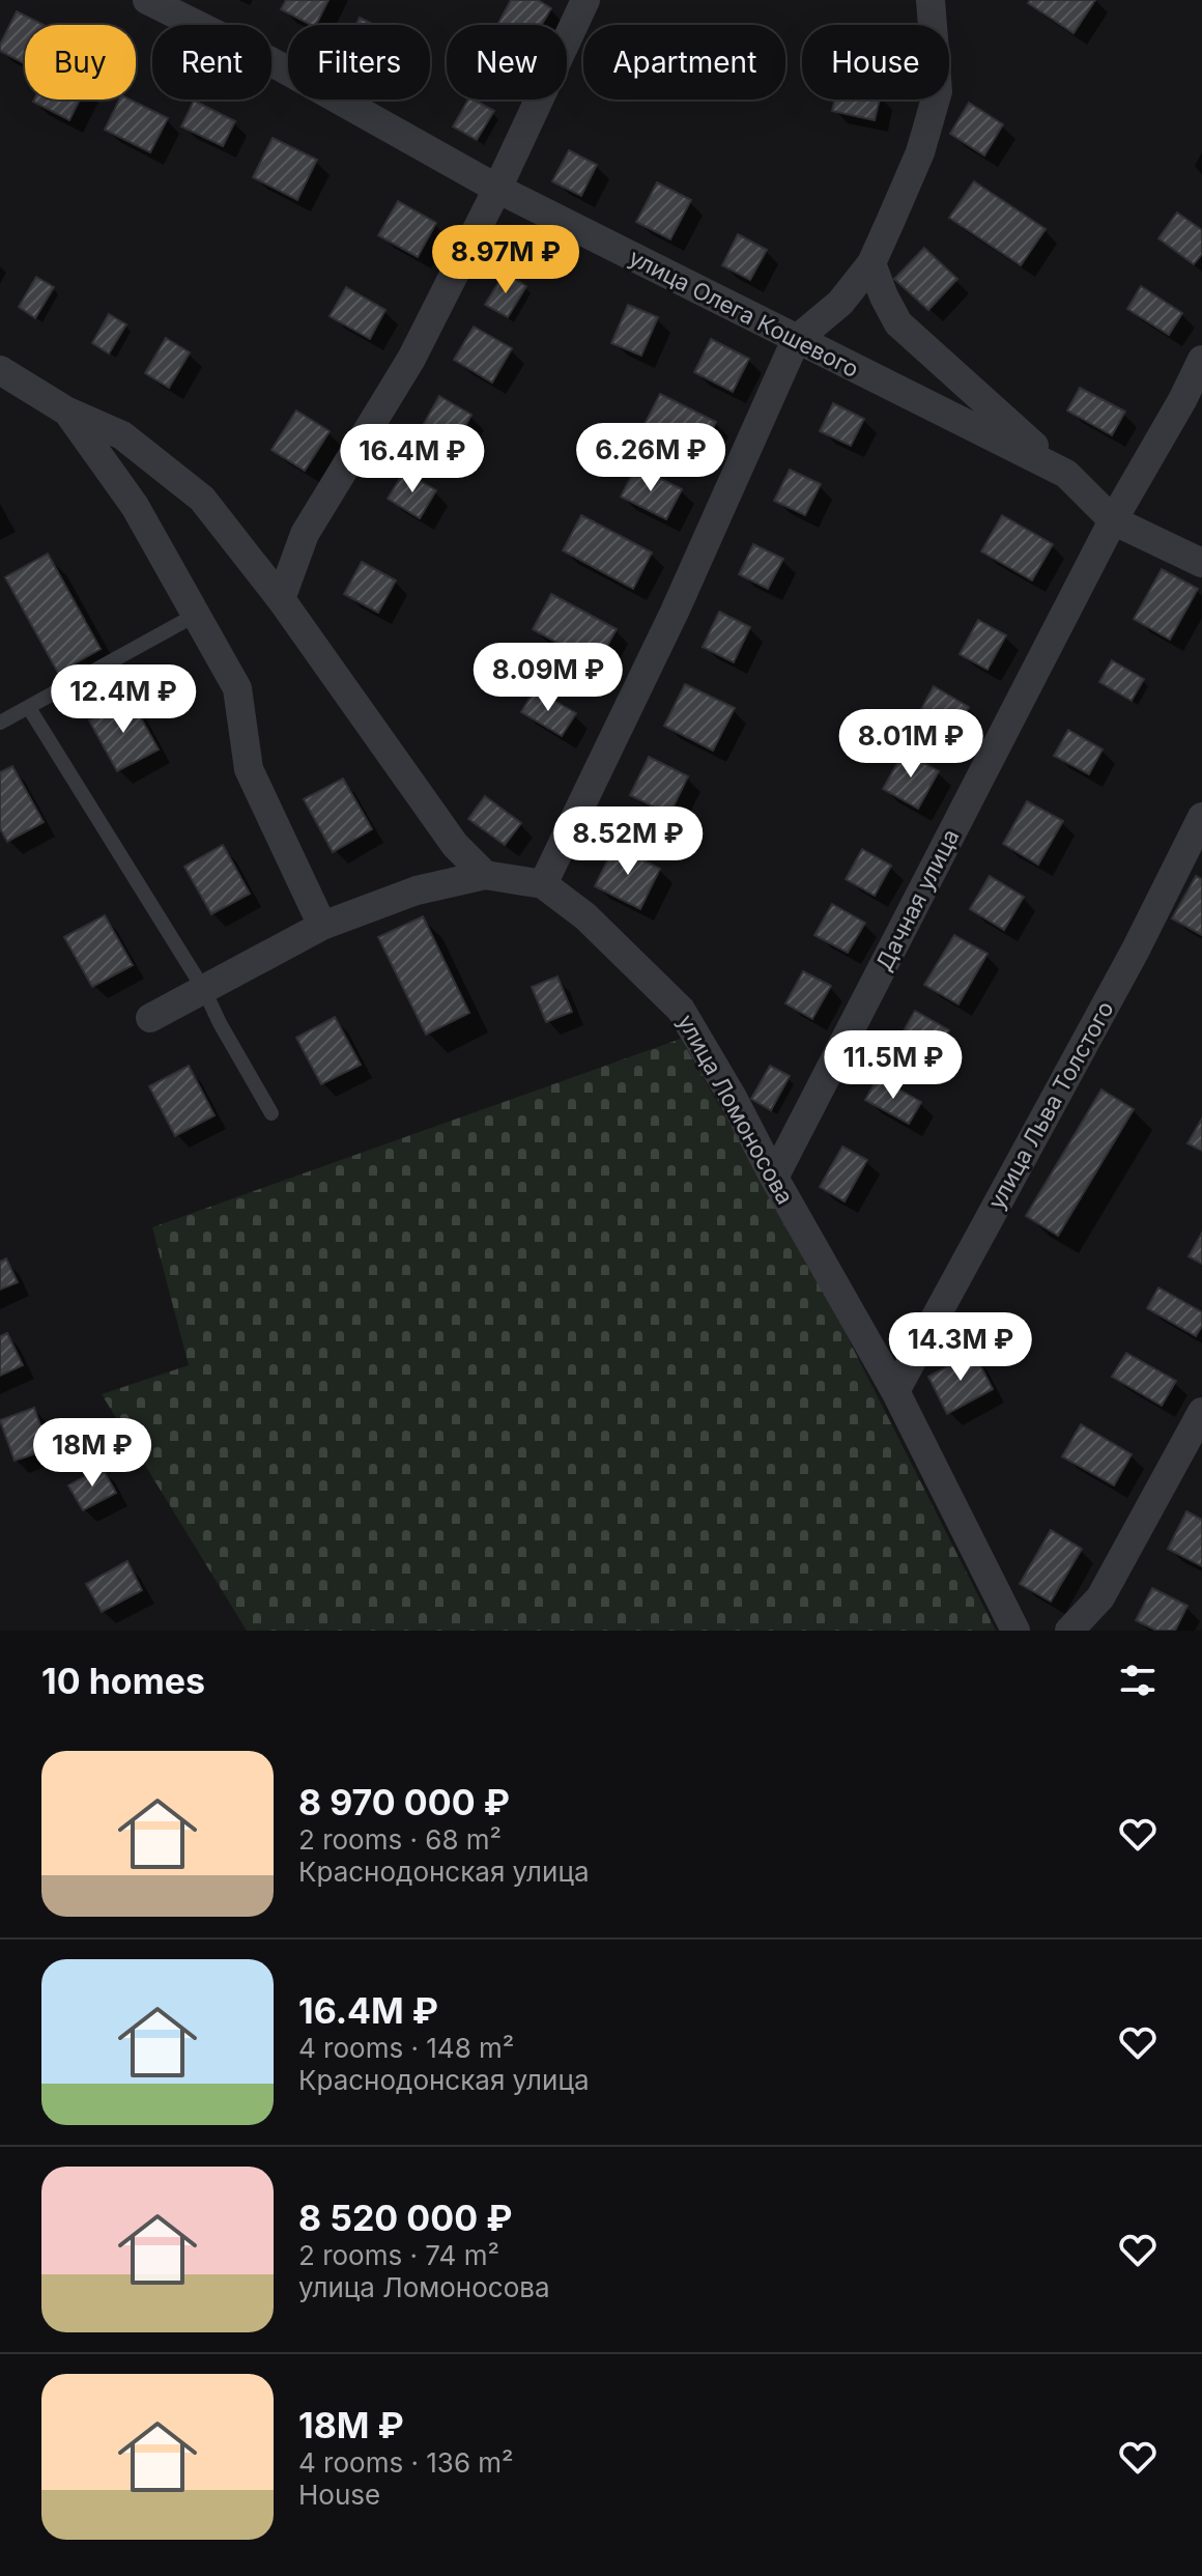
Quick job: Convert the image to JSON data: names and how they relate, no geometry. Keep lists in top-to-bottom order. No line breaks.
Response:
{"streets":{"street":["улица Олега Кошевого","Дачная улица","улица Льва Толстого","улица Ломоносова"]},"crossings":[["улица Олега Кошевого","Дачная улица"],["Дачная улица","улица Ломоносова"],["улица Льва Толстого","улица Ломоносова"]],"page":{"chip":["Buy","Rent","Filters","New","Apartment","House"],"price":["8.97M ₽","6.26M ₽","16.4M ₽","8.09M ₽","12.4M ₽","8.01M ₽","8.52M ₽","11.5M ₽","14.3M ₽","18M ₽"],"heading":"10 homes","list":[{"name":"8 970 000 ₽","note":"2 rooms · 68 m² · Краснодонская улица"},{"name":"16.4M ₽","note":"4 rooms · 148 m² · Краснодонская улица"},{"name":"8 520 000 ₽","note":"2 rooms · 74 m² · улица Ломоносова"},{"name":"18M ₽","note":"4 rooms · 136 m² · House"}]}}
